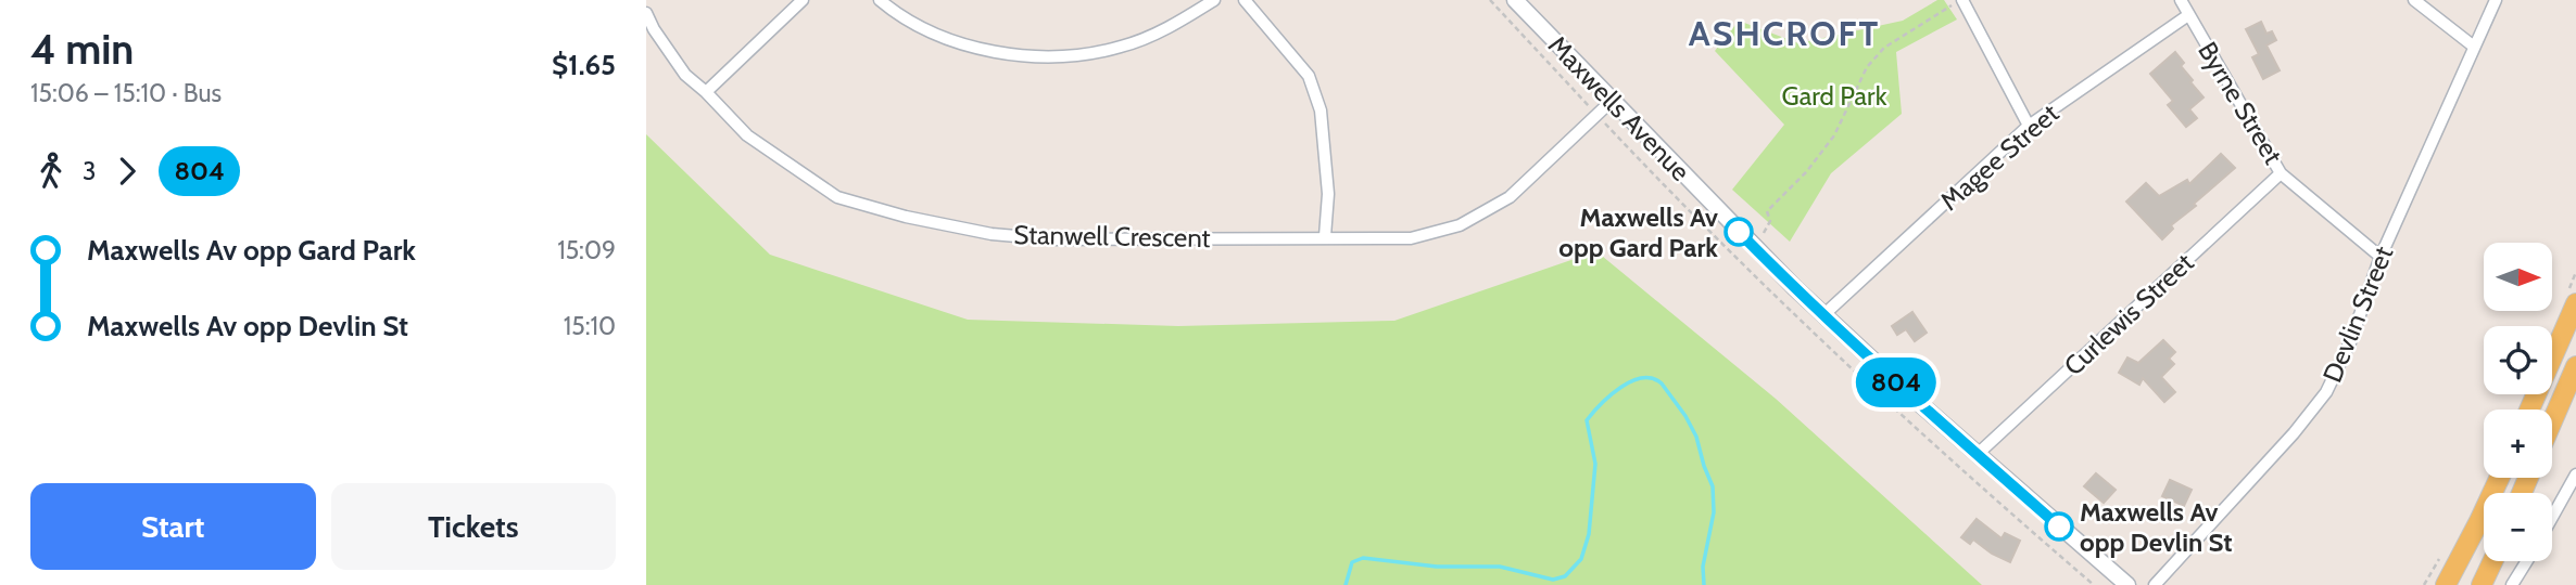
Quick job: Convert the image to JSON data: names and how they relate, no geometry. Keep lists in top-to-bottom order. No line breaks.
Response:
{"streets":{"street":["Byrne Street","Maxwells Avenue","Magee Street","Stanwell Crescent","Curlewis Street","Devlin Street"]},"crossings":[["Byrne Street","Magee Street"],["Byrne Street","Curlewis Street"],["Byrne Street","Devlin Street"],["Maxwells Avenue","Magee Street"],["Maxwells Avenue","Stanwell Crescent"],["Maxwells Avenue","Curlewis Street"]],"districts":["ASHCROFT"],"parks":["Gard Park"],"places":["Maxwells Av opp Gard Park","Maxwells Av opp Devlin St"],"lines":["bus line 804"],"north":"right","page":{"heading":["4 min","15:06 – 15:10 · Bus","$1.65"],"on_map":"804","legs":["3","804"],"list":[{"name":"Maxwells Av opp Gard Park","value":"15:09"},{"name":"Maxwells Av opp Devlin St","value":"15:10"}],"map_buttons":["+","−"],"buttons":["Start","Tickets"]}}
